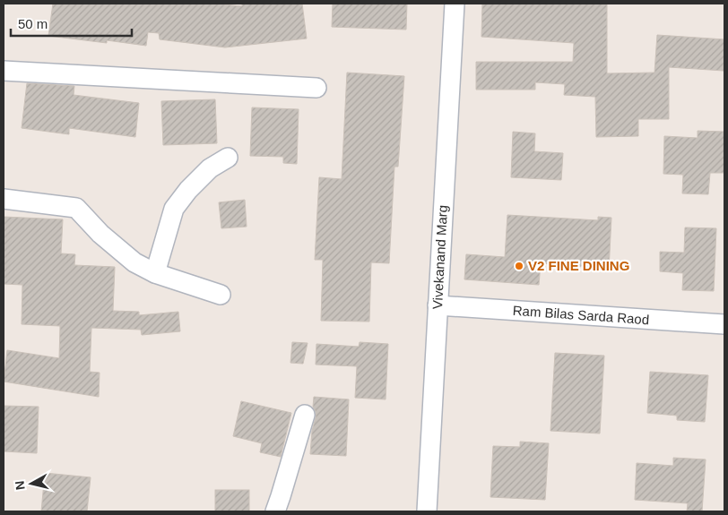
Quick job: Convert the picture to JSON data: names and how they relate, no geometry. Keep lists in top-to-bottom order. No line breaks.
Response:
{"streets":{"street":["Vivekanand Marg","Ram Bilas Sarda Raod"]},"crossings":[["Vivekanand Marg","Ram Bilas Sarda Raod"]],"places":["V2 FINE DINING"],"scale_bar":"50 m","north":"left"}
